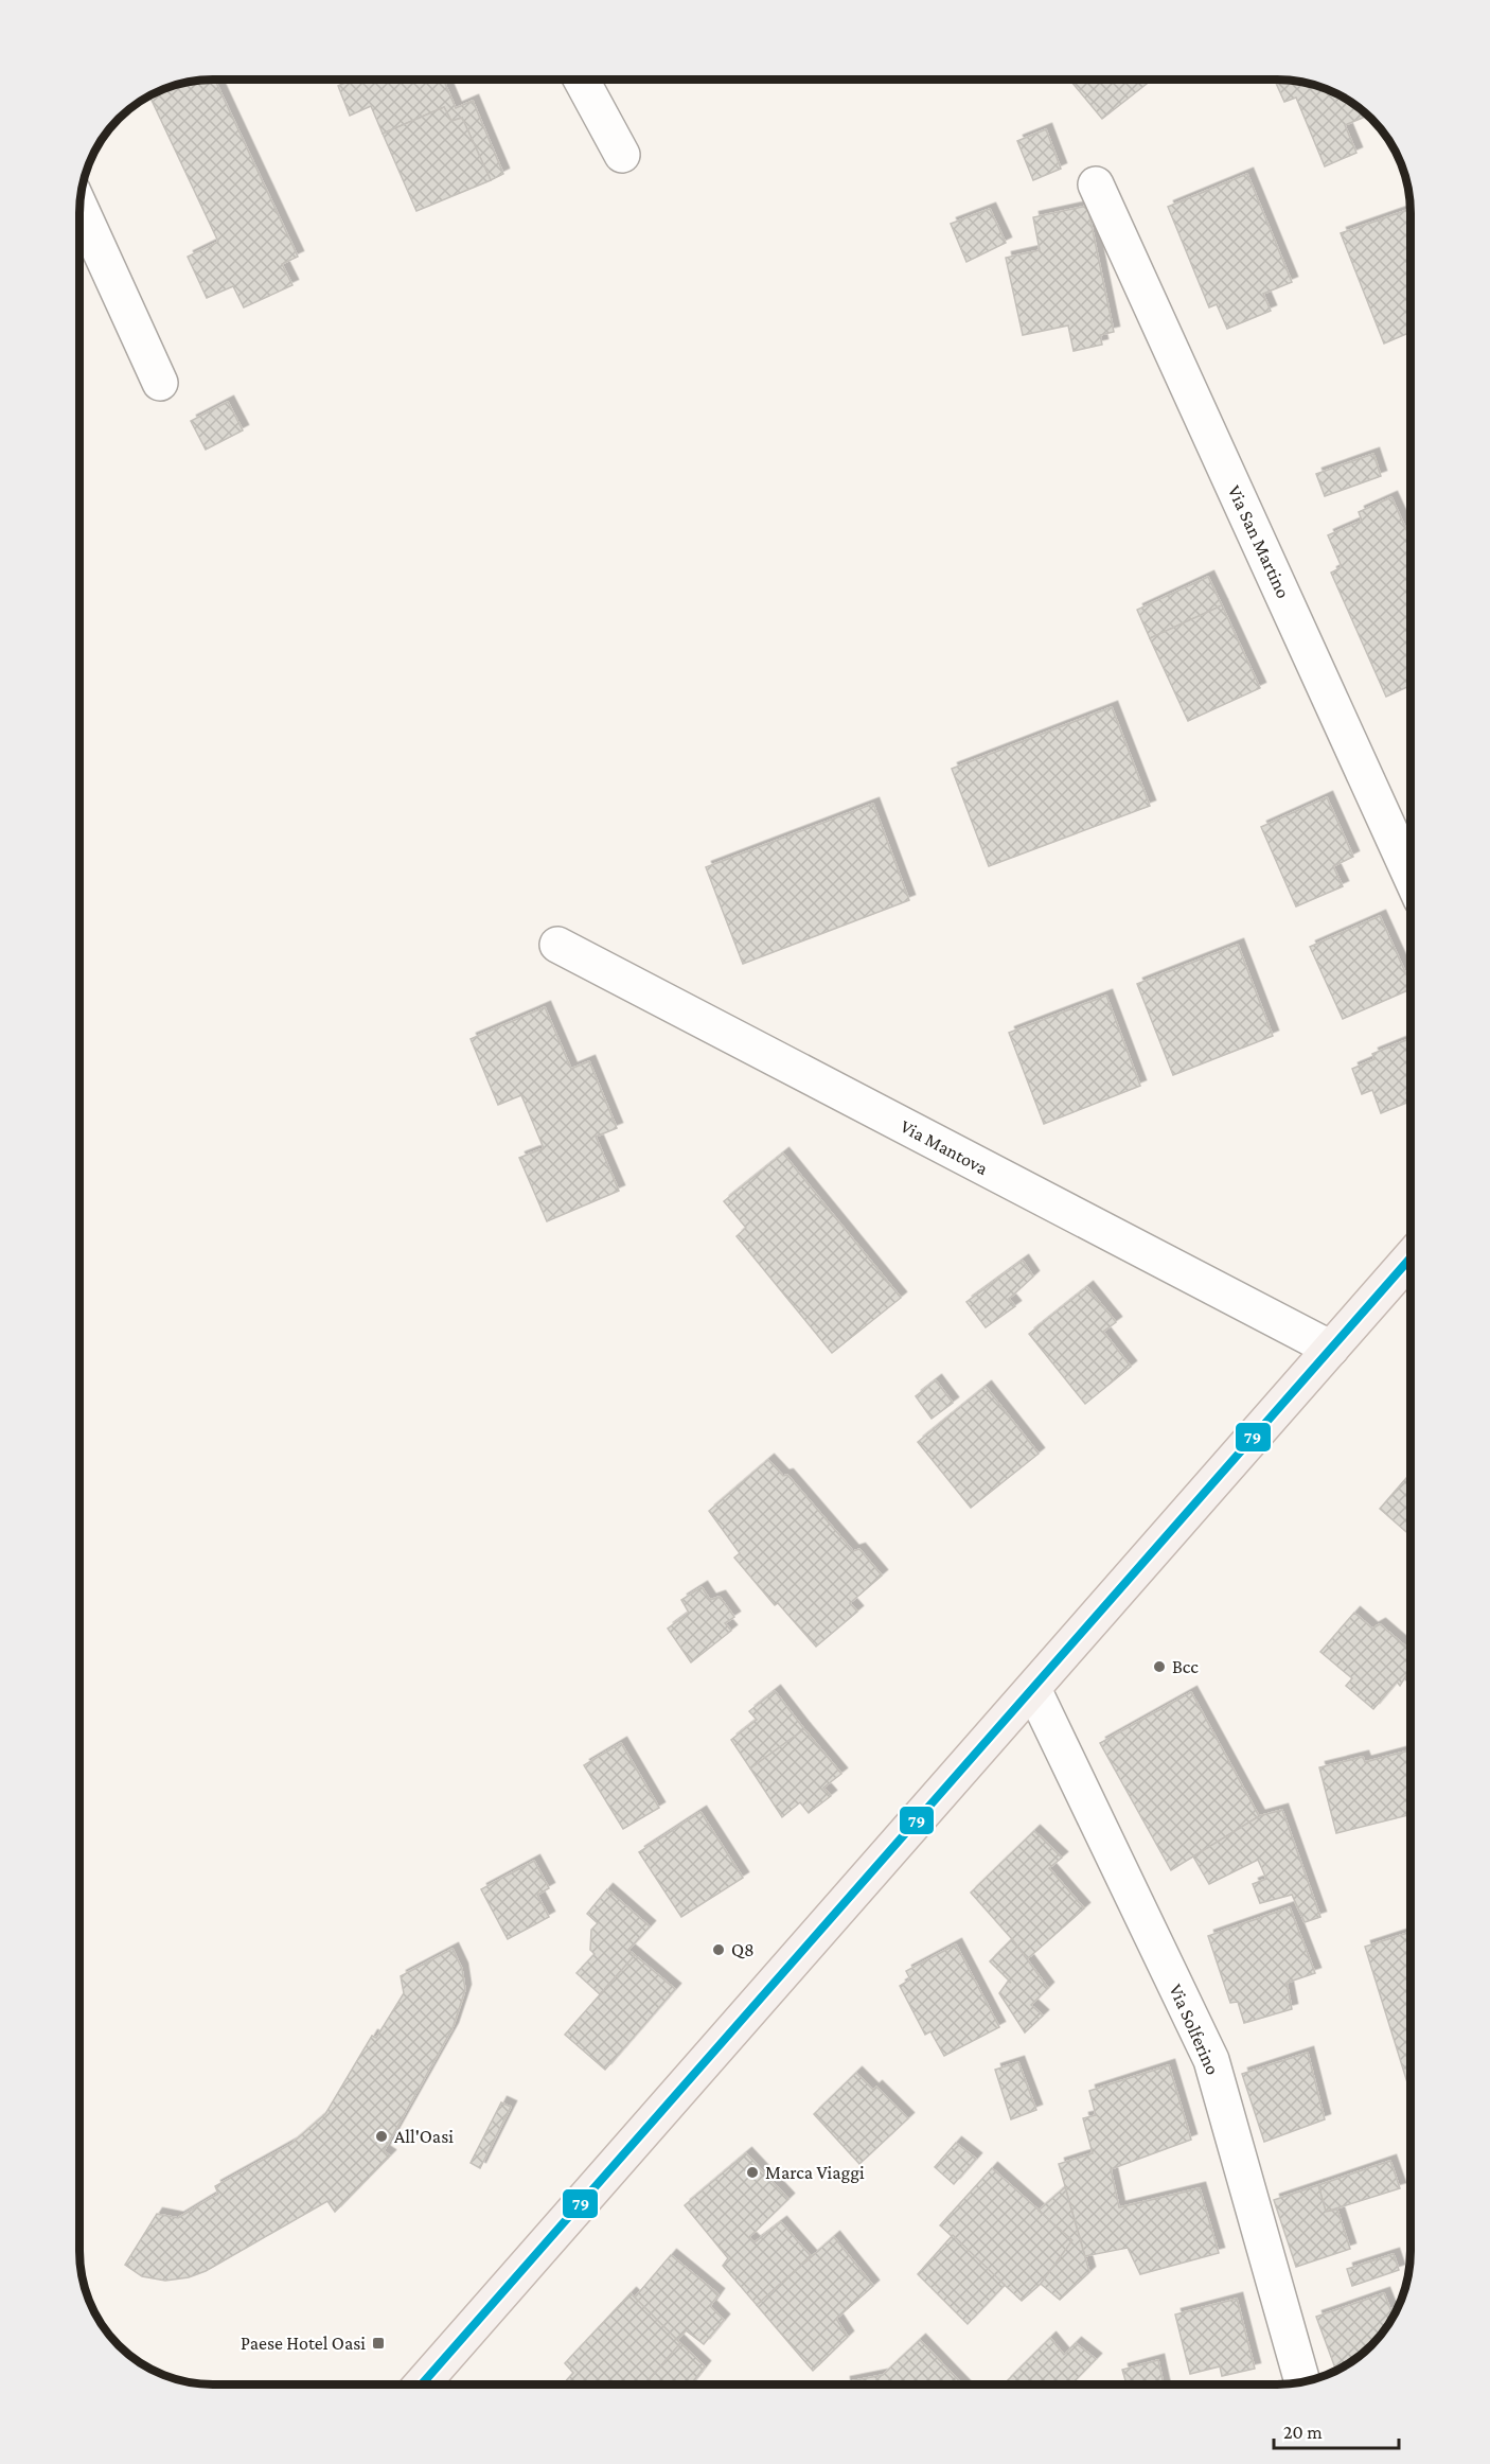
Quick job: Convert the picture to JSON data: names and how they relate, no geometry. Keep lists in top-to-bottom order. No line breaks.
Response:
{"streets":{"street":["Via San Martino","Via Mantova","Via Solferino"]},"places":{"other":["Bcc","Q8","All'Oasi","Marca Viaggi"],"transit":["Paese Hotel Oasi"]},"lines":["transit line 79"],"scale_bar":"20 m"}
